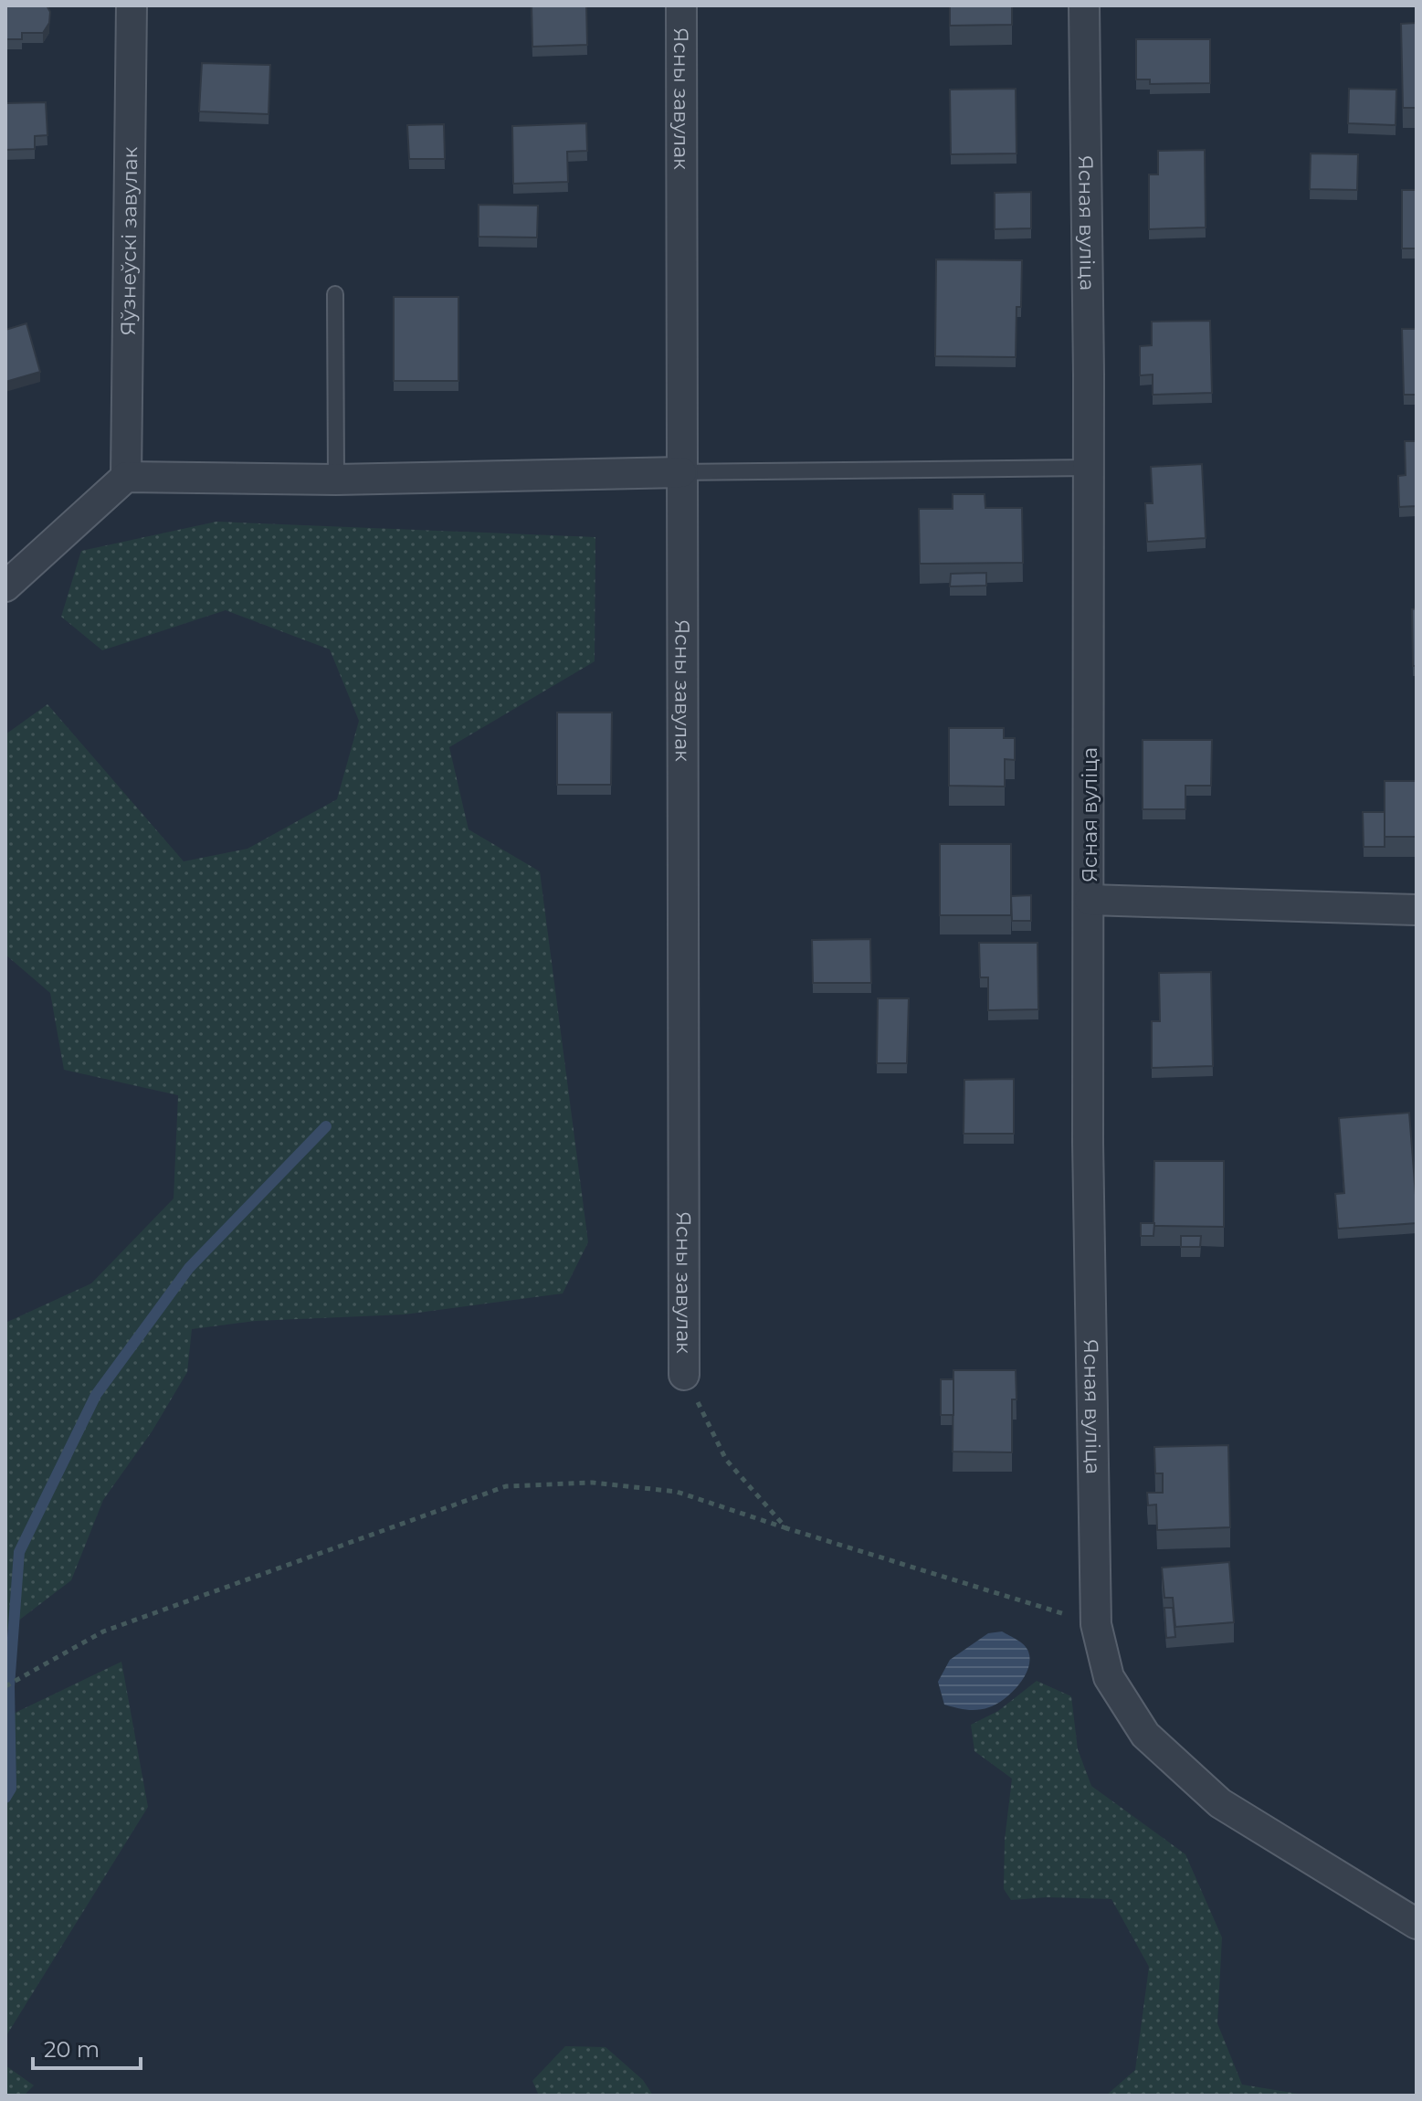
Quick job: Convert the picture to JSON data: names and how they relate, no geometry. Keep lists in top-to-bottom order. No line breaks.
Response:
{"streets":{"street":["Ясны завулак","Ясная вуліца","Яўзнеўскі завулак"]},"scale_bar":"20 m"}
